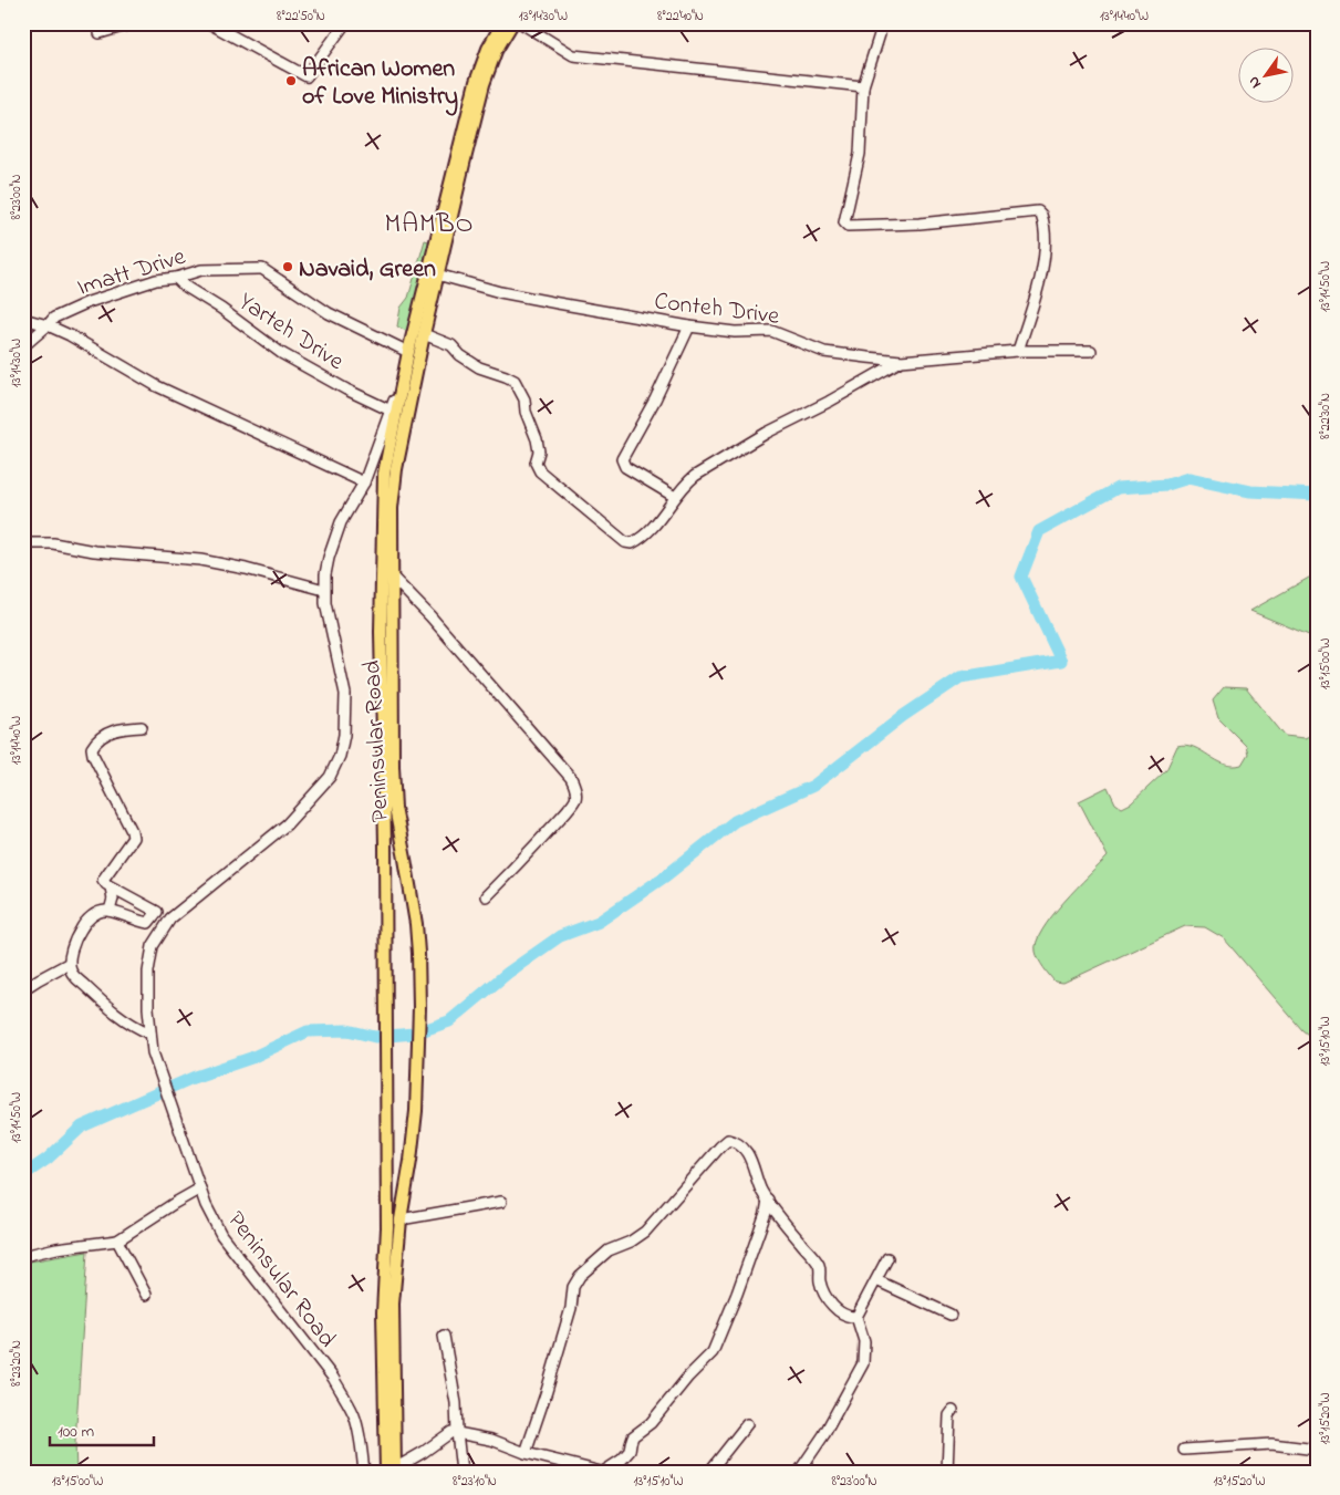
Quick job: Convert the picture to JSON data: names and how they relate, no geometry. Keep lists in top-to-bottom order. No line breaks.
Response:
{"streets":{"main road":["Peninsular Road"],"street":["Imatt Drive","Conteh Drive","Yarteh Drive"]},"crossings":[["Imatt Drive","Yarteh Drive"],["Imatt Drive","Peninsular Road"],["Conteh Drive","Peninsular Road"],["Yarteh Drive","Peninsular Road"]],"districts":["MAMBO"],"places":["African Women of Love Ministry","Navaid, Green"],"scale_bar":"100 m","north":"bottom left","coordinates":["8°22'50\"N","13°14'30\"W","8°22'40\"N","13°14'40\"W","8°23'00\"N","13°14'50\"W","8°22'30\"N","13°15'00\"W","13°15'10\"W","8°23'20\"N","13°15'20\"W","8°23'10\"N"]}
